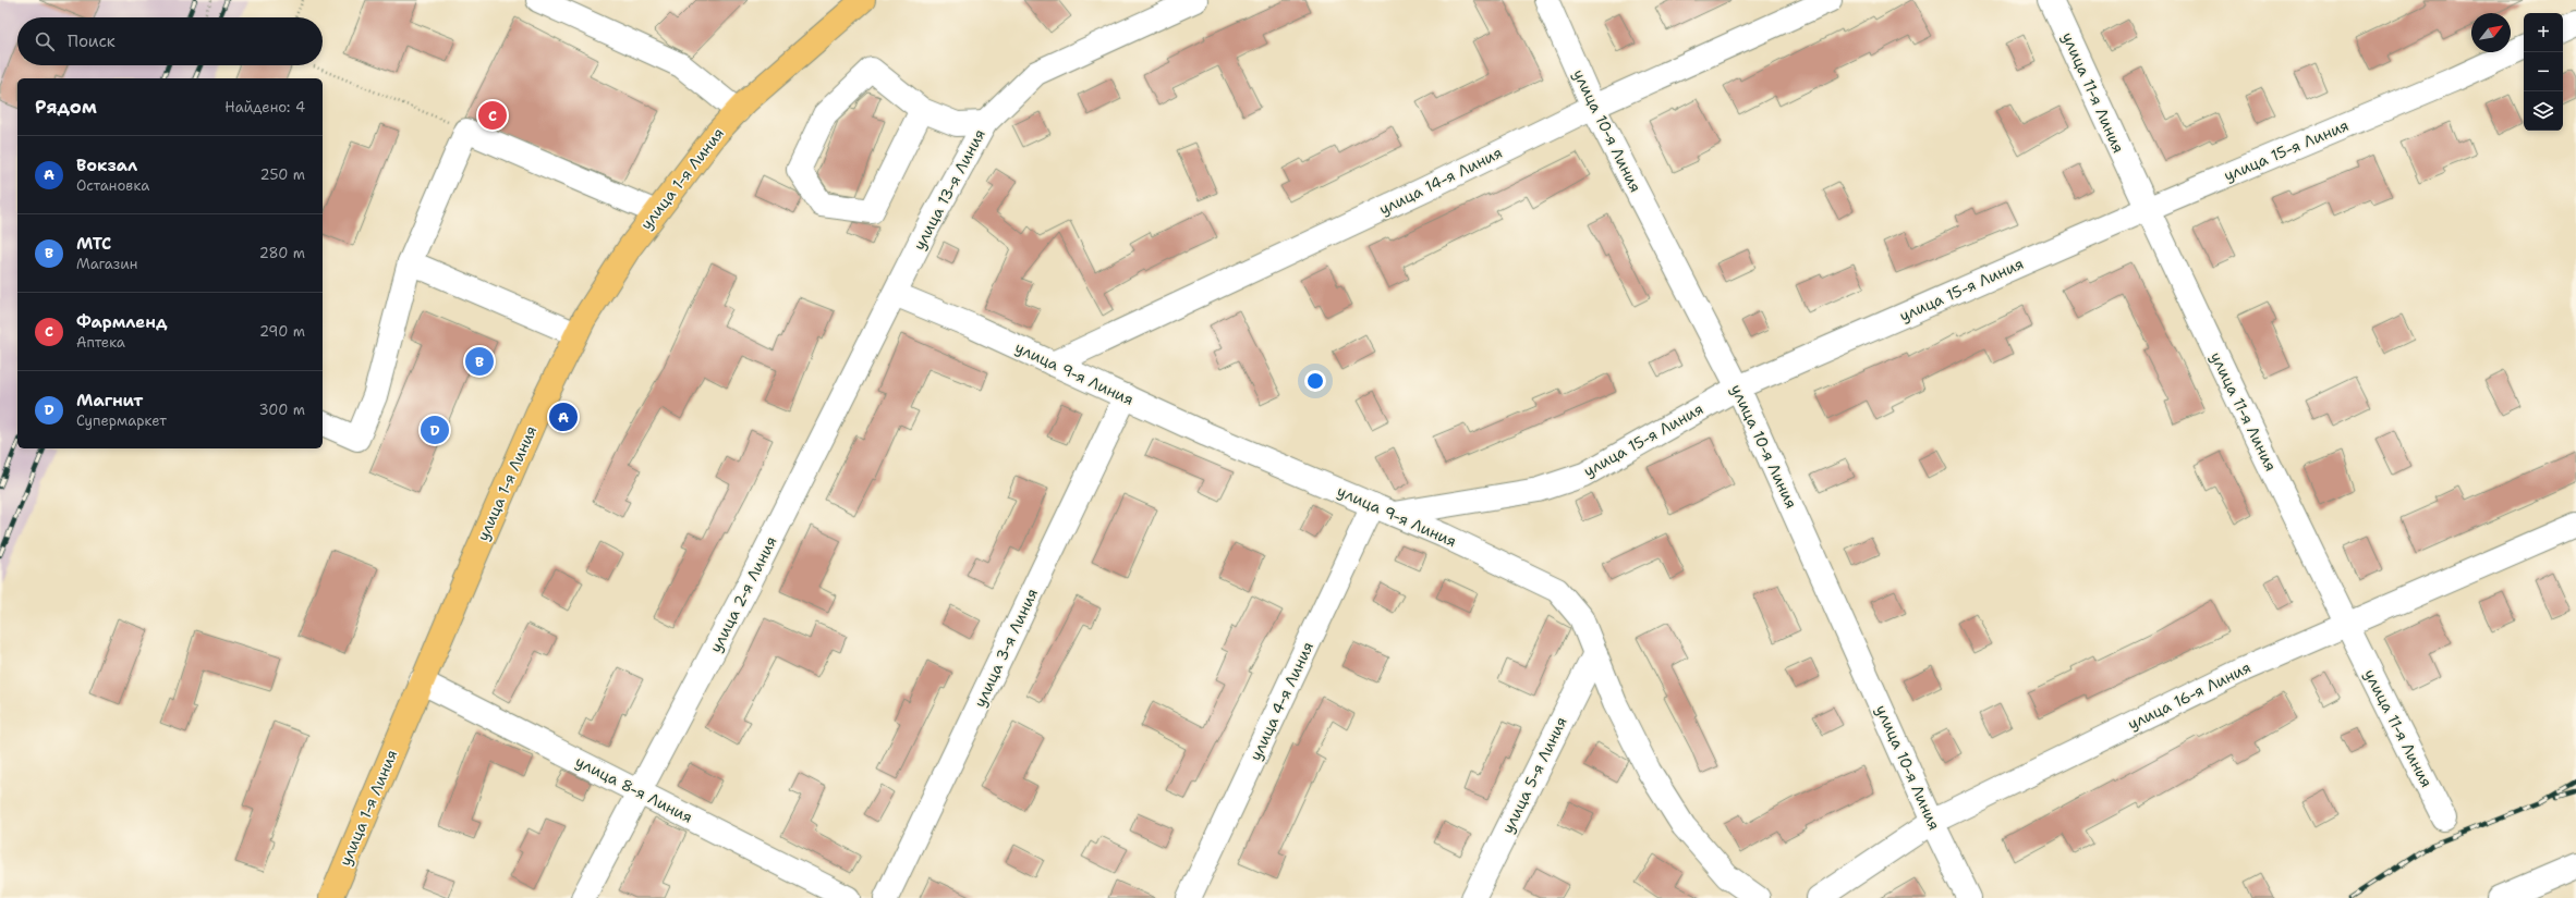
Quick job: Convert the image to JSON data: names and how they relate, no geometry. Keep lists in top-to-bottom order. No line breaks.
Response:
{"streets":{"main road":["улица 1-я Линия"],"street":["улица 11-я Линия","улица 10-я Линия","улица 15-я Линия","улица 14-я Линия","улица 13-я Линия","улица 9-я Линия","улица 2-я Линия","улица 3-я Линия","улица 16-я Линия","улица 4-я Линия","улица 5-я Линия","улица 8-я Линия"]},"crossings":[["улица 11-я Линия","улица 15-я Линия"],["улица 11-я Линия","улица 16-я Линия"],["улица 10-я Линия","улица 15-я Линия"],["улица 10-я Линия","улица 14-я Линия"],["улица 10-я Линия","улица 16-я Линия"],["улица 15-я Линия","улица 9-я Линия"],["улица 15-я Линия","улица 4-я Линия"],["улица 1-я Линия","улица 8-я Линия"],["улица 14-я Линия","улица 9-я Линия"],["улица 13-я Линия","улица 9-я Линия"],["улица 13-я Линия","улица 2-я Линия"],["улица 9-я Линия","улица 2-я Линия"],["улица 9-я Линия","улица 3-я Линия"],["улица 9-я Линия","улица 4-я Линия"],["улица 9-я Линия","улица 5-я Линия"],["улица 2-я Линия","улица 8-я Линия"]],"north":"top right","page":{"map_buttons":["+","−"],"search":"Поиск","heading":["Рядом","Найдено: 4"],"pins":["C","B","A","D"],"list":[{"mark":"A","name":"Вокзал","note":"Остановка","value":"250 m"},{"mark":"B","name":"МТС","note":"Магазин","value":"280 m"},{"mark":"C","name":"Фармленд","note":"Аптека","value":"290 m"},{"mark":"D","name":"Магнит","note":"Супермаркет","value":"300 m"}]}}
